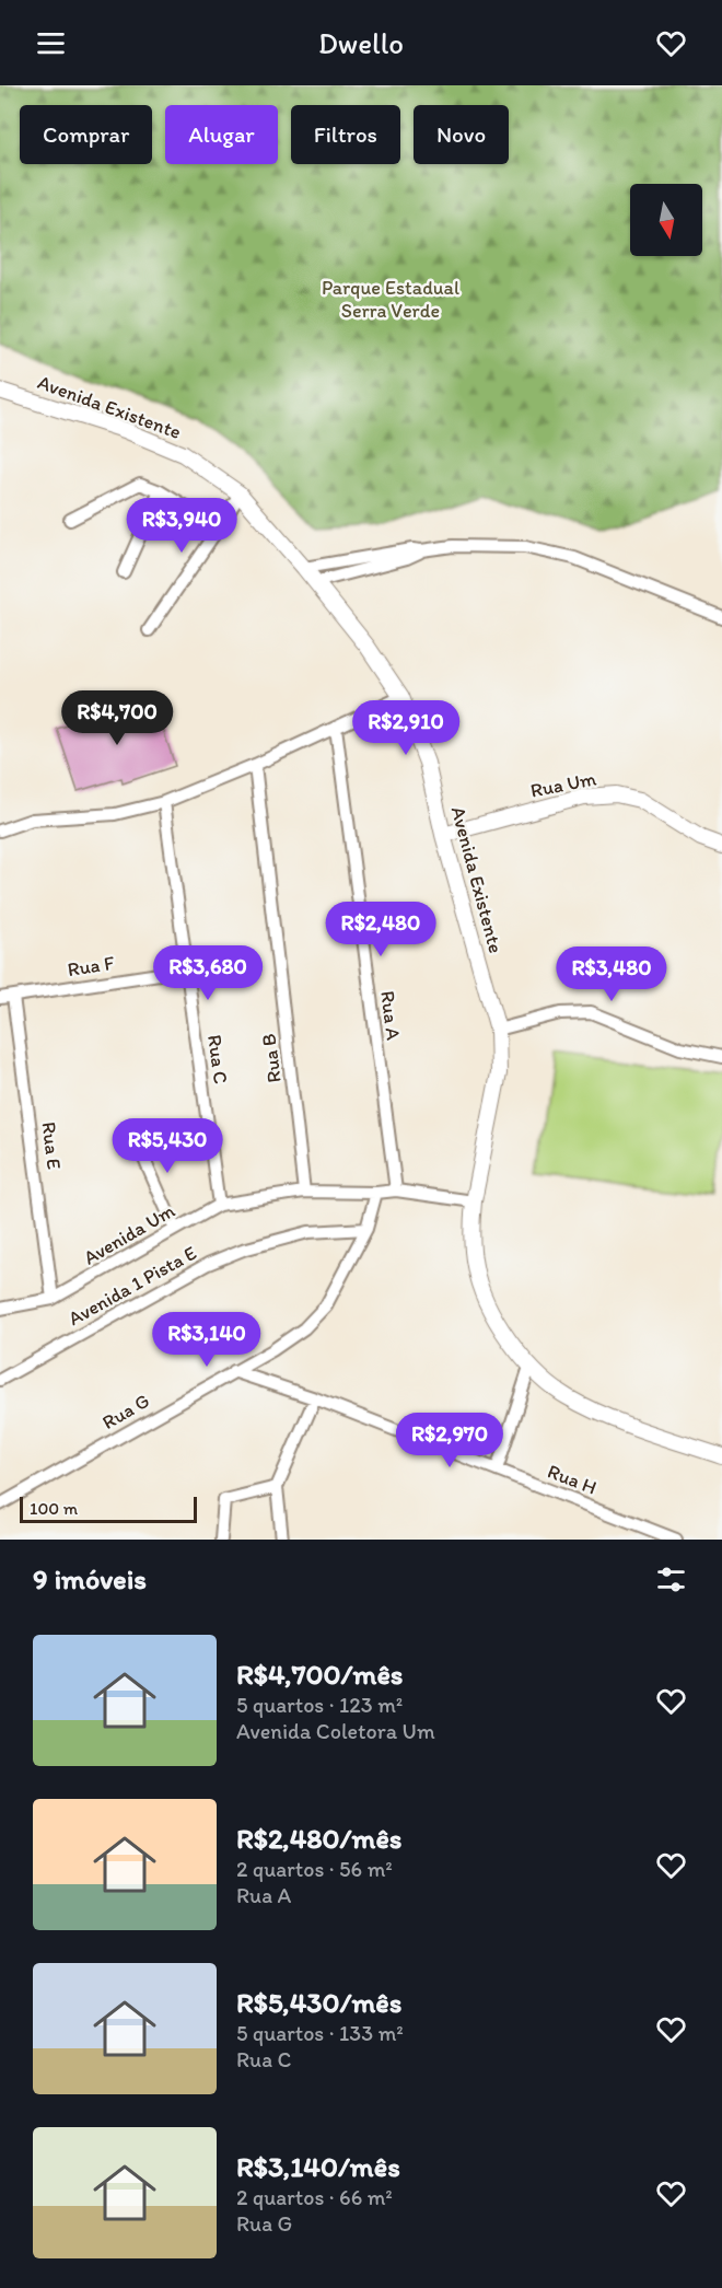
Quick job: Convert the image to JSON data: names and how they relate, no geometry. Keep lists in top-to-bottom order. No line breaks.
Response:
{"streets":{"street":["Avenida Existente","Rua Um","Rua F","Rua A","Rua B","Rua C","Rua E","Avenida Um","Avenida 1 Pista E","Rua G","Rua H"]},"crossings":[["Avenida Existente","Rua Um"],["Avenida Existente","Avenida Um"],["Rua F","Rua C"],["Rua F","Rua E"],["Rua A","Avenida Um"],["Rua B","Avenida Um"],["Rua C","Avenida Um"],["Rua E","Avenida Um"],["Avenida Um","Rua G"],["Avenida 1 Pista E","Rua G"],["Rua G","Rua H"]],"parks":["Parque Estadual Serra Verde"],"scale_bar":"100 m","north":"bottom","page":{"header":"Dwello","chip":["Comprar","Alugar","Filtros","Novo"],"price":["R$3,940","R$4,700","R$2,910","R$2,480","R$3,680","R$3,480","R$5,430","R$3,140","R$2,970"],"scale":"100 m","heading":"9 imóveis","list":[{"name":"R$4,700/mês","note":"5 quartos · 123 m² · Avenida Coletora Um"},{"name":"R$2,480/mês","note":"2 quartos · 56 m² · Rua A"},{"name":"R$5,430/mês","note":"5 quartos · 133 m² · Rua C"},{"name":"R$3,140/mês","note":"2 quartos · 66 m² · Rua G"}]}}
